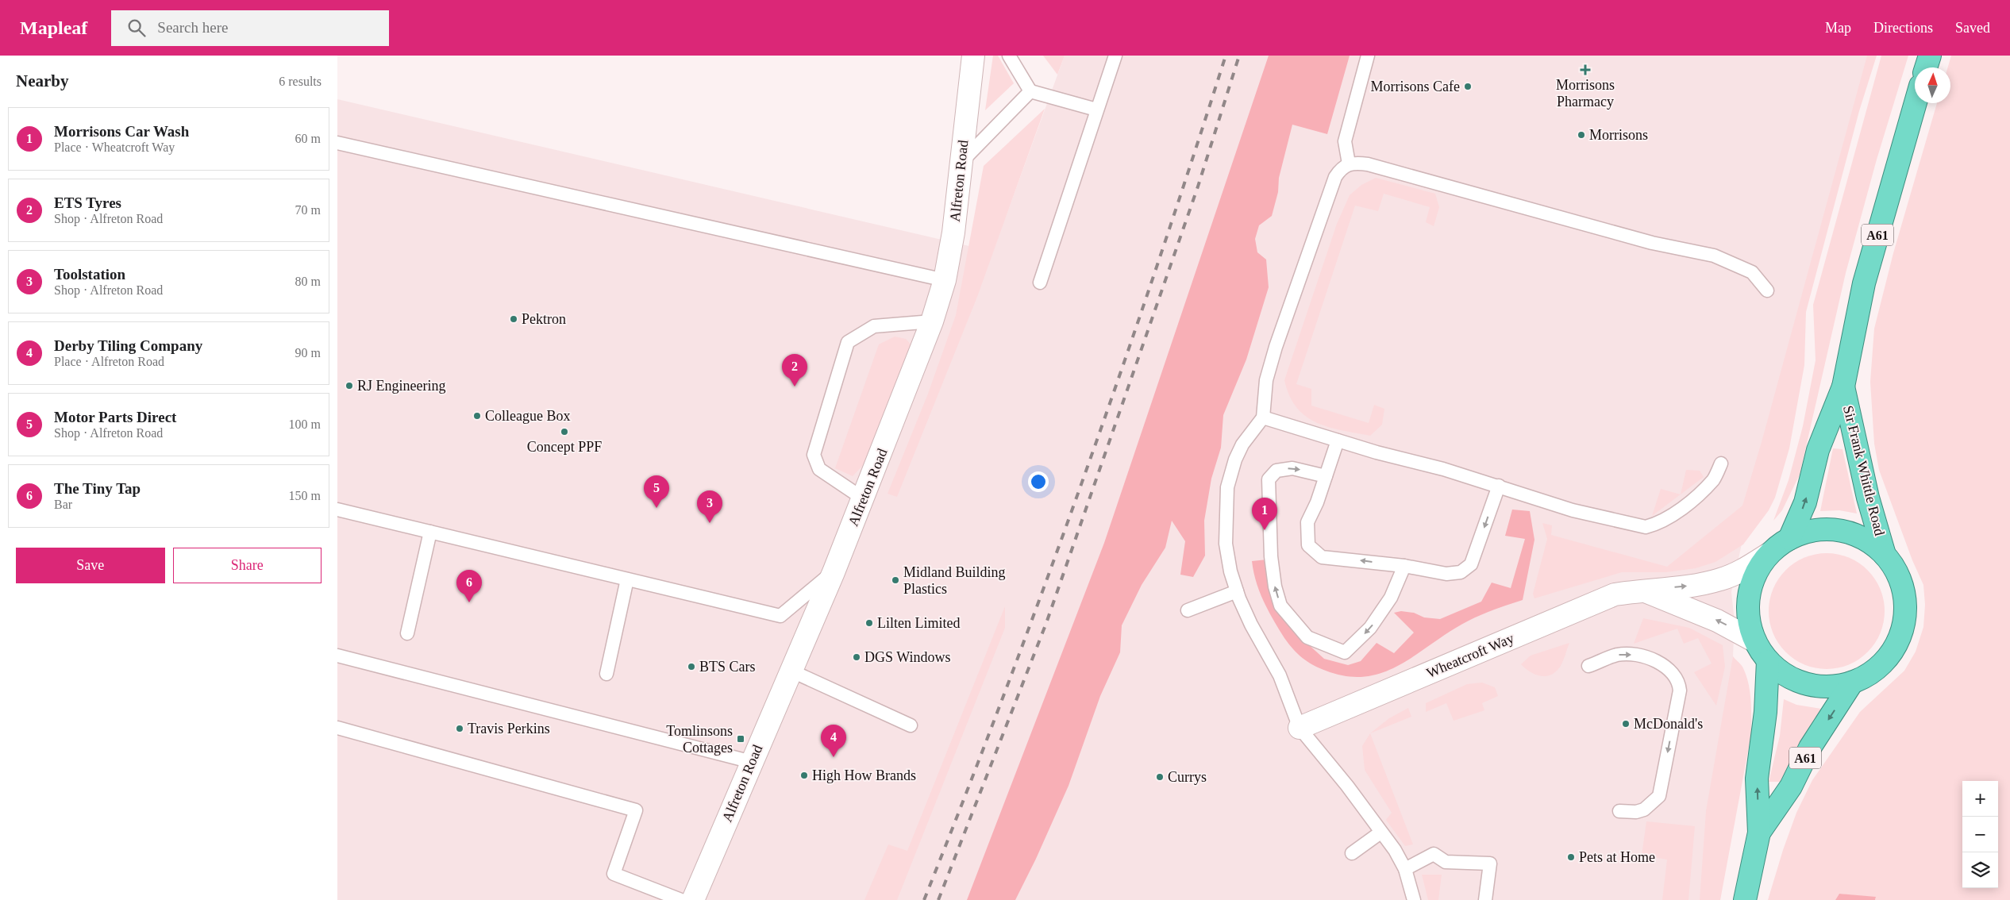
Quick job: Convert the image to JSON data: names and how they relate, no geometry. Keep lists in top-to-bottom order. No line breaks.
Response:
{"streets":{"highway":["A61","Sir Frank Whittle Road"],"street":["Alfreton Road","Wheatcroft Way"]},"places":{"health":["Morrisons Pharmacy"],"other":["Morrisons Cafe","Morrisons","Pektron","RJ Engineering","Colleague Box","Concept PPF","Midland Building Plastics","Lilten Limited","DGS Windows","BTS Cars","McDonald's","Travis Perkins","High How Brands","Currys","Pets at Home"],"transit":["Tomlinsons Cottages"]},"north":"top","page":{"header":"Mapleaf","search":"Search here","nav":["Map","Directions","Saved"],"heading":["Nearby","6 results"],"list":[{"mark":"1","name":"Morrisons Car Wash","note":"Place · Wheatcroft Way","value":"60 m"},{"mark":"2","name":"ETS Tyres","note":"Shop · Alfreton Road","value":"70 m"},{"mark":"3","name":"Toolstation","note":"Shop · Alfreton Road","value":"80 m"},{"mark":"4","name":"Derby Tiling Company","note":"Place · Alfreton Road","value":"90 m"},{"mark":"5","name":"Motor Parts Direct","note":"Shop · Alfreton Road","value":"100 m"},{"mark":"6","name":"The Tiny Tap","note":"Bar","value":"150 m"}],"pins":["2","5","3","1","6","4"],"buttons":["Save","Share"],"map_buttons":["+","−"]}}
